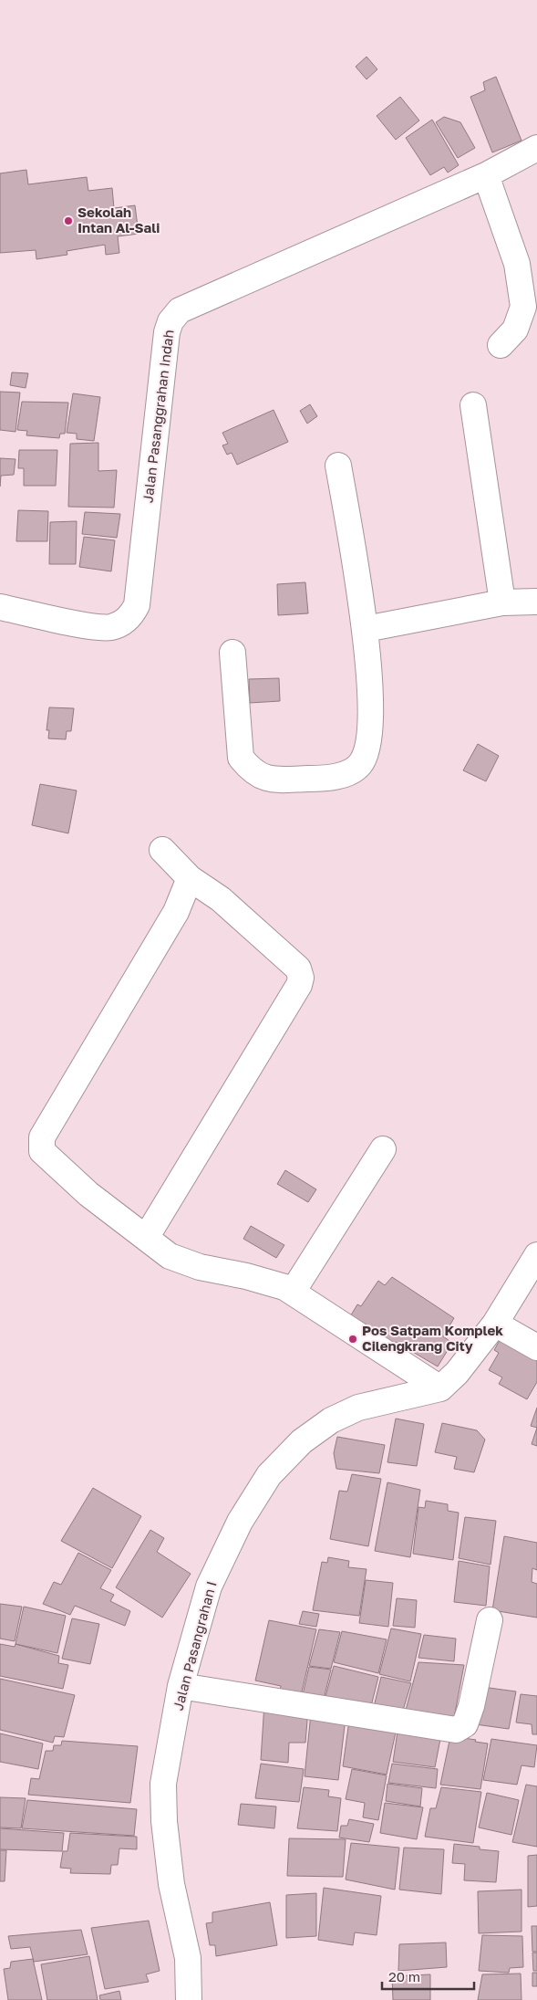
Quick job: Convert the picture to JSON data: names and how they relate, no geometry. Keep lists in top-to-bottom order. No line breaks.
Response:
{"streets":{"street":["Jalan Pasanggrahan Indah","Jalan Pasangrahan I"]},"places":["Sekolah Intan Al-Sali","Pos Satpam Komplek Cilengkrang City"],"scale_bar":"20 m"}
